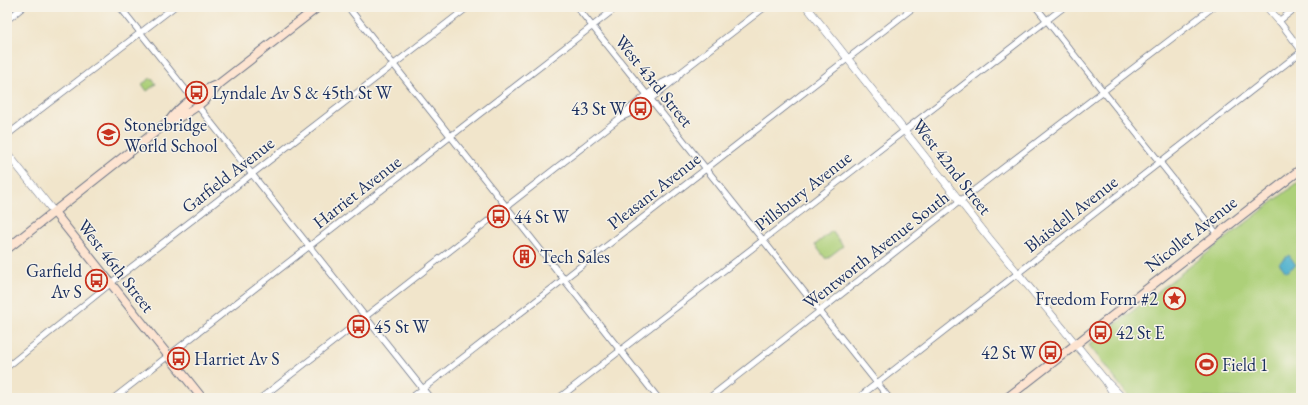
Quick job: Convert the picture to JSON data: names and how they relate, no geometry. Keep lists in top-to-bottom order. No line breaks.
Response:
{"streets":{"main road":["Nicollet Avenue","West 46th Street"],"street":["West 43rd Street","West 42nd Street","Garfield Avenue","Pleasant Avenue","Pillsbury Avenue","Harriet Avenue","Blaisdell Avenue","Wentworth Avenue South"]},"crossings":[["West 43rd Street","Pleasant Avenue"],["West 43rd Street","Pillsbury Avenue"],["West 43rd Street","Harriet Avenue"],["West 43rd Street","Blaisdell Avenue"],["West 43rd Street","Wentworth Avenue South"],["West 42nd Street","Pleasant Avenue"],["West 42nd Street","Pillsbury Avenue"],["West 42nd Street","Blaisdell Avenue"],["West 42nd Street","Nicollet Avenue"],["West 42nd Street","Wentworth Avenue South"],["Garfield Avenue","West 46th Street"],["Harriet Avenue","West 46th Street"]],"places":{"bus stop":["Lyndale Av S & 45th St W","43 St W","44 St W","Garfield Av S","45 St W","42 St E","42 St W","Harriet Av S"],"school or university":["Stonebridge World School"],"building":["Tech Sales"],"place":["Freedom Form #2"],"sports":["Field 1"]}}
